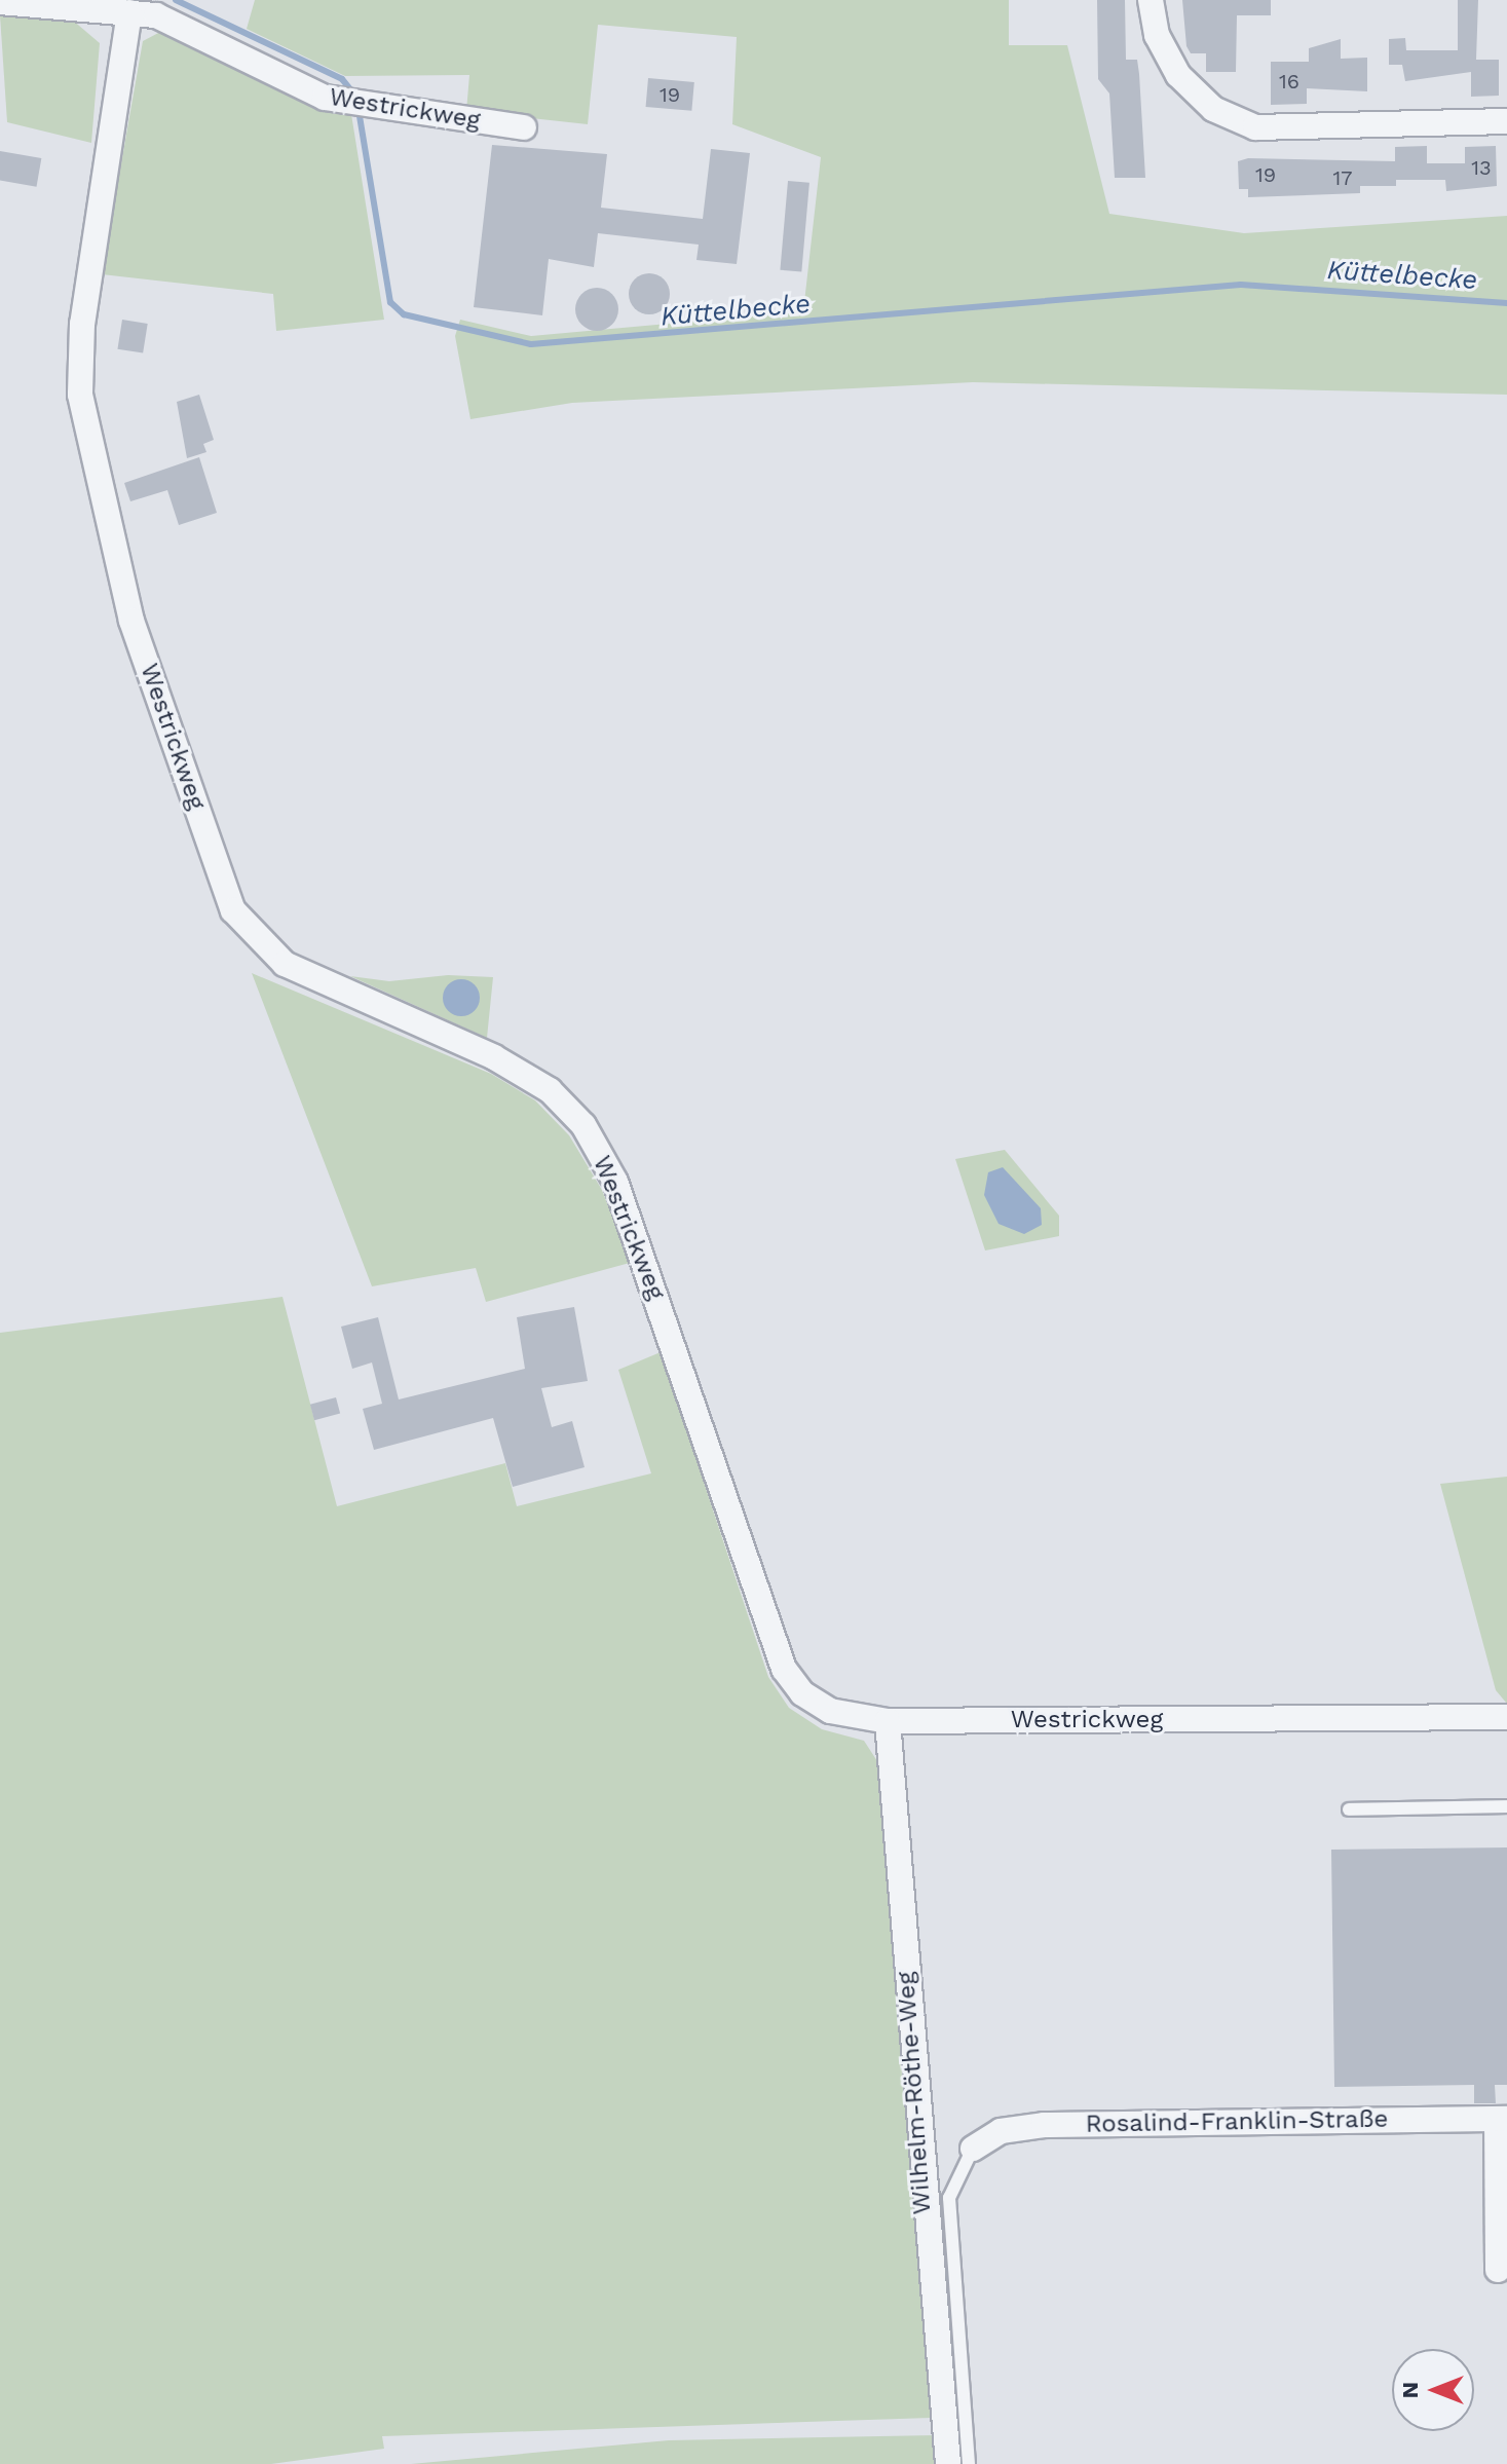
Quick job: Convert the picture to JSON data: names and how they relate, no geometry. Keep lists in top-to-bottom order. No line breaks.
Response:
{"streets":{"street":["Westrickweg","Wilhelm-Röthe-Weg","Rosalind-Franklin-Straße"]},"crossings":[["Westrickweg","Wilhelm-Röthe-Weg"]],"water":["Küttelbecke"],"house_numbers":["16","19","13","19","17"],"north":"left"}
